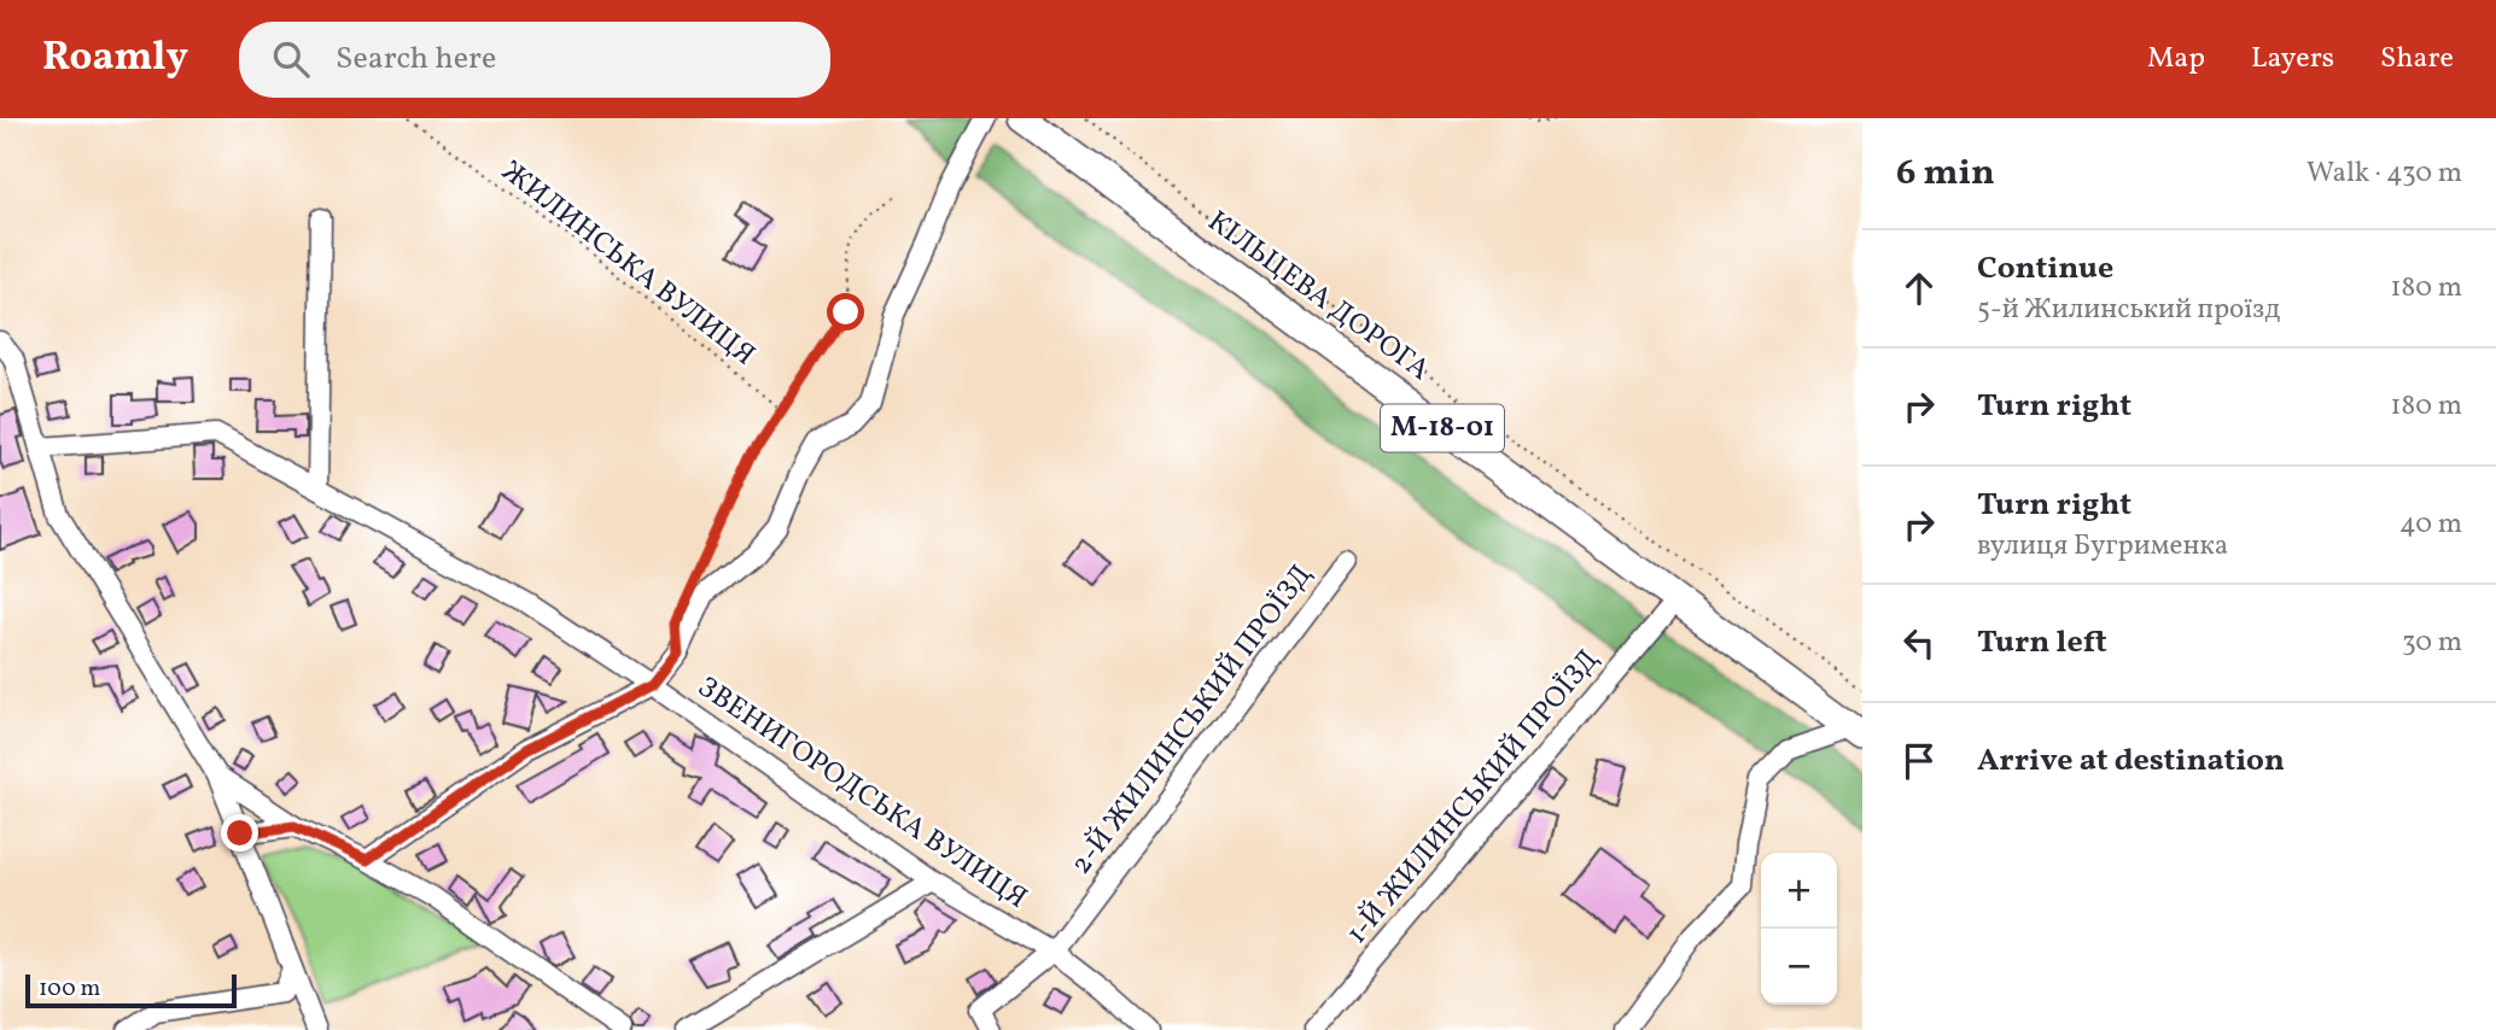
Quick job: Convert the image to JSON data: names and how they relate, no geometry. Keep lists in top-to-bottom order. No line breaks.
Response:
{"streets":{"highway":["КІЛЬЦЕВА ДОРОГА","М-18-01"],"street":["2-Й ЖИЛИНСЬКИЙ ПРОЇЗД","ЗВЕНИГОРОДСЬКА ВУЛИЦЯ","1-Й ЖИЛИНСЬКИЙ ПРОЇЗД"],"path":["ЖИЛИНСЬКА ВУЛИЦЯ"]},"crossings":[["КІЛЬЦЕВА ДОРОГА","1-Й ЖИЛИНСЬКИЙ ПРОЇЗД"],["2-Й ЖИЛИНСЬКИЙ ПРОЇЗД","ЗВЕНИГОРОДСЬКА ВУЛИЦЯ"]],"scale_bar":"100 m","page":{"header":"Roamly","search":"Search here","nav":["Map","Layers","Share"],"heading":["6 min","Walk · 430 m"],"list":[["Continue","5-й Жилинський проїзд","180 m"],["Turn right","180 m"],["Turn right","вулиця Бугрименка","40 m"],["Turn left","30 m"],"Arrive at destination"],"map_buttons":["+","−"],"scale":"100 m"}}
